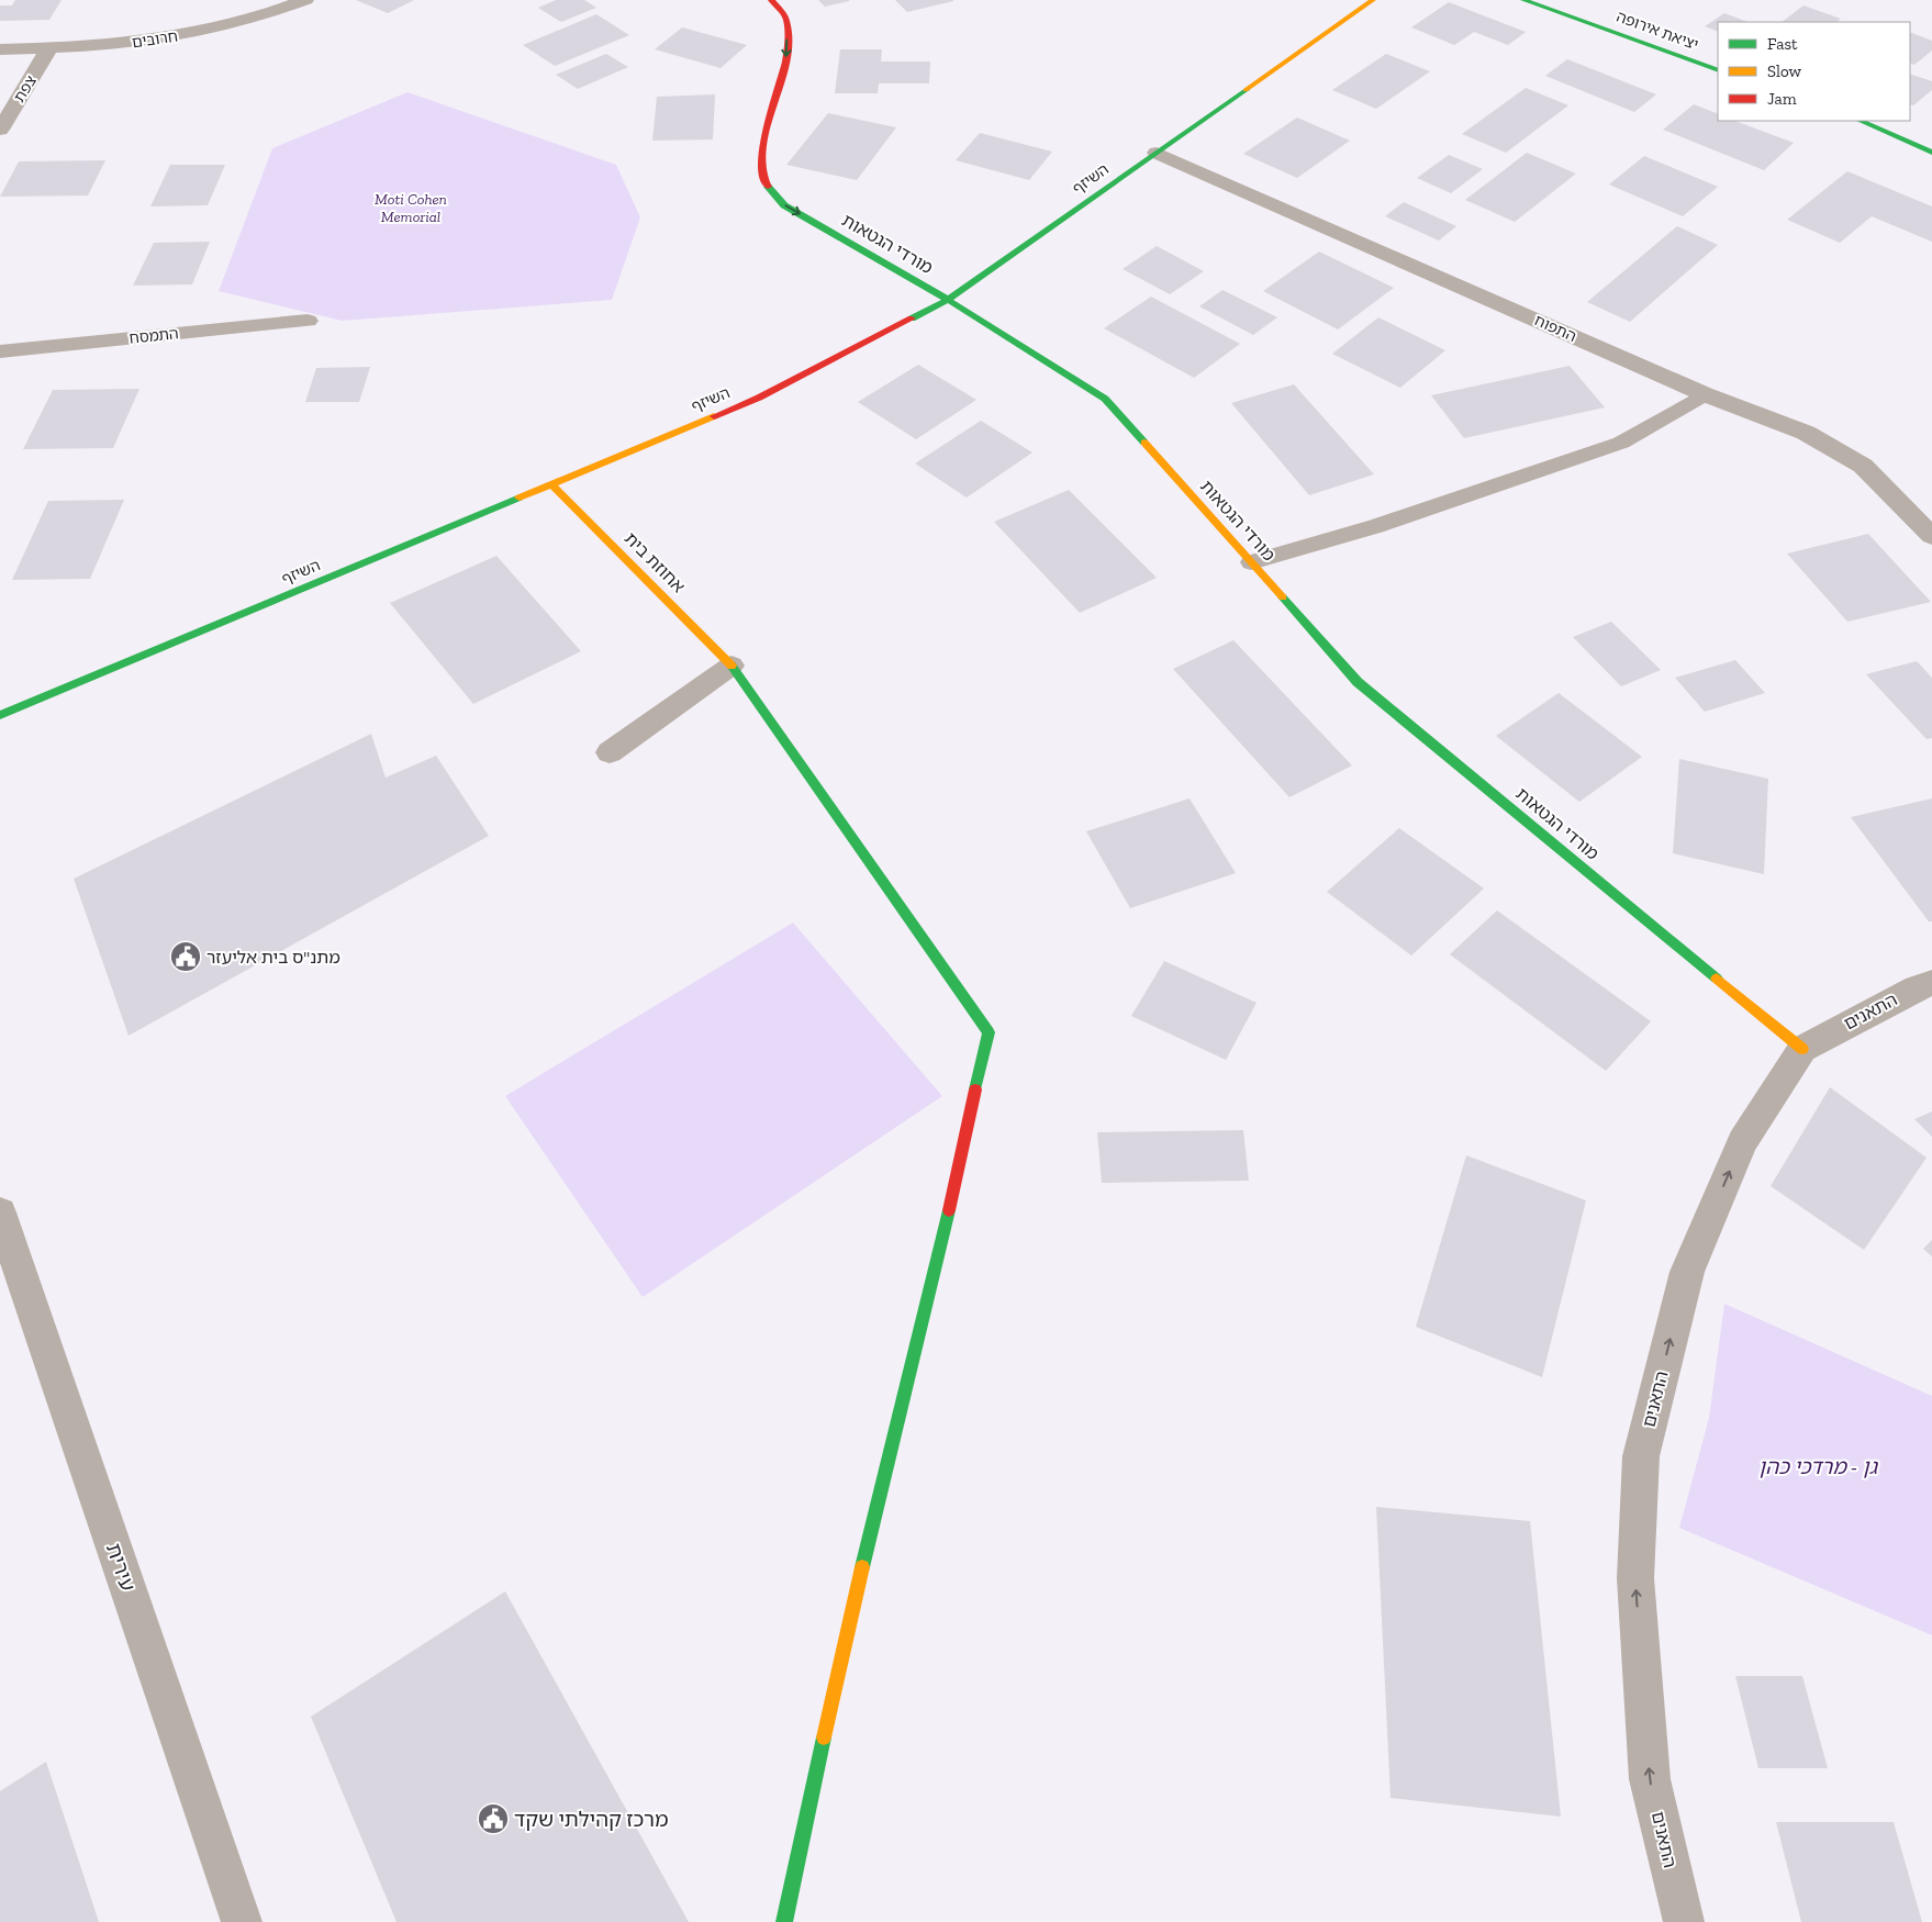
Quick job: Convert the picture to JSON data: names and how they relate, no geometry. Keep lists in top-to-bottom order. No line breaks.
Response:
{"streets":{"street":["יציאת אירופה","חרובים","צפת","השיזף","מורדי הגטאות","התפוח","התמסח","אחוזת בית","התאנים","עירית"]},"crossings":[["חרובים","צפת"],["השיזף","מורדי הגטאות"],["השיזף","התפוח"],["השיזף","אחוזת בית"],["מורדי הגטאות","התאנים"]],"one_way":["התאנים"],"parks":["Moti Cohen Memorial","גן - מרדכי כהן"],"places":{"public building":["מתנ\"ס בית אליעזר","מרכז קהילתי שקד"]},"legend":["Fast","Slow","Jam"]}
